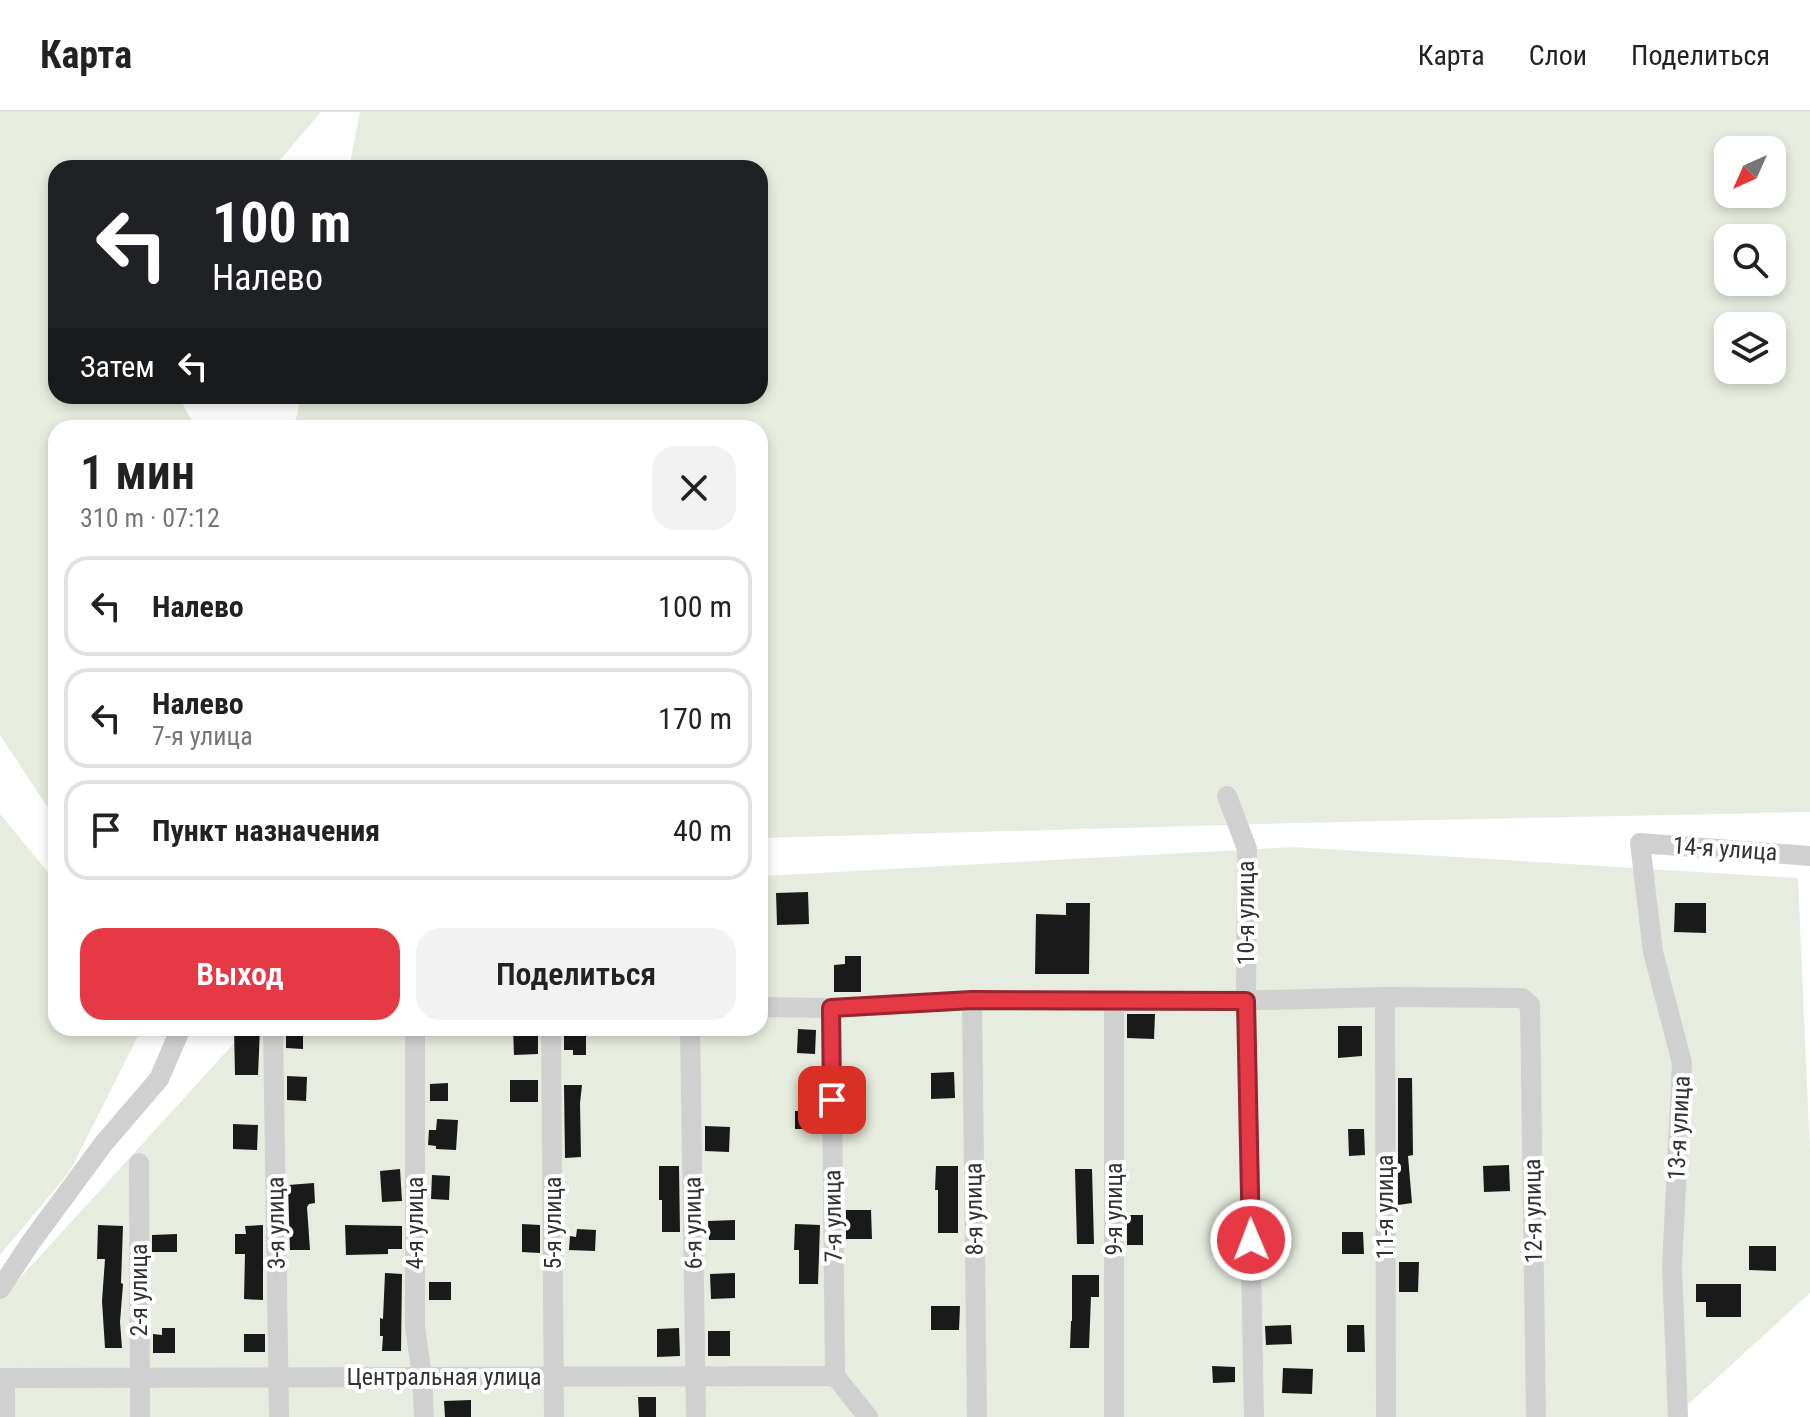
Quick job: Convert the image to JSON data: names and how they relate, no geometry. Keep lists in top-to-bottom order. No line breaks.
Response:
{"streets":{"street":["14-я улица","10-я улица","13-я улица","11-я улица","8-я улица","9-я улица","12-я улица","7-я улица","3-я улица","4-я улица","5-я улица","6-я улица","2-я улица","Центральная улица"]},"crossings":[["14-я улица","13-я улица"],["11-я улица","12-я улица"],["7-я улица","Центральная улица"],["3-я улица","Центральная улица"],["4-я улица","Центральная улица"],["5-я улица","Центральная улица"],["6-я улица","Центральная улица"],["2-я улица","Центральная улица"]],"north":"bottom left","page":{"header":"Карта","nav":["Карта","Слои","Поделиться"],"turn":["100 m","Налево"],"then":"Затем","heading":["1 мин","310 m · 07:12"],"list":[{"name":"Налево","value":"100 m"},{"name":"Налево","note":"7-я улица","value":"170 m"},{"name":"Пункт назначения","value":"40 m"}],"buttons":["Выход","Поделиться"]}}
